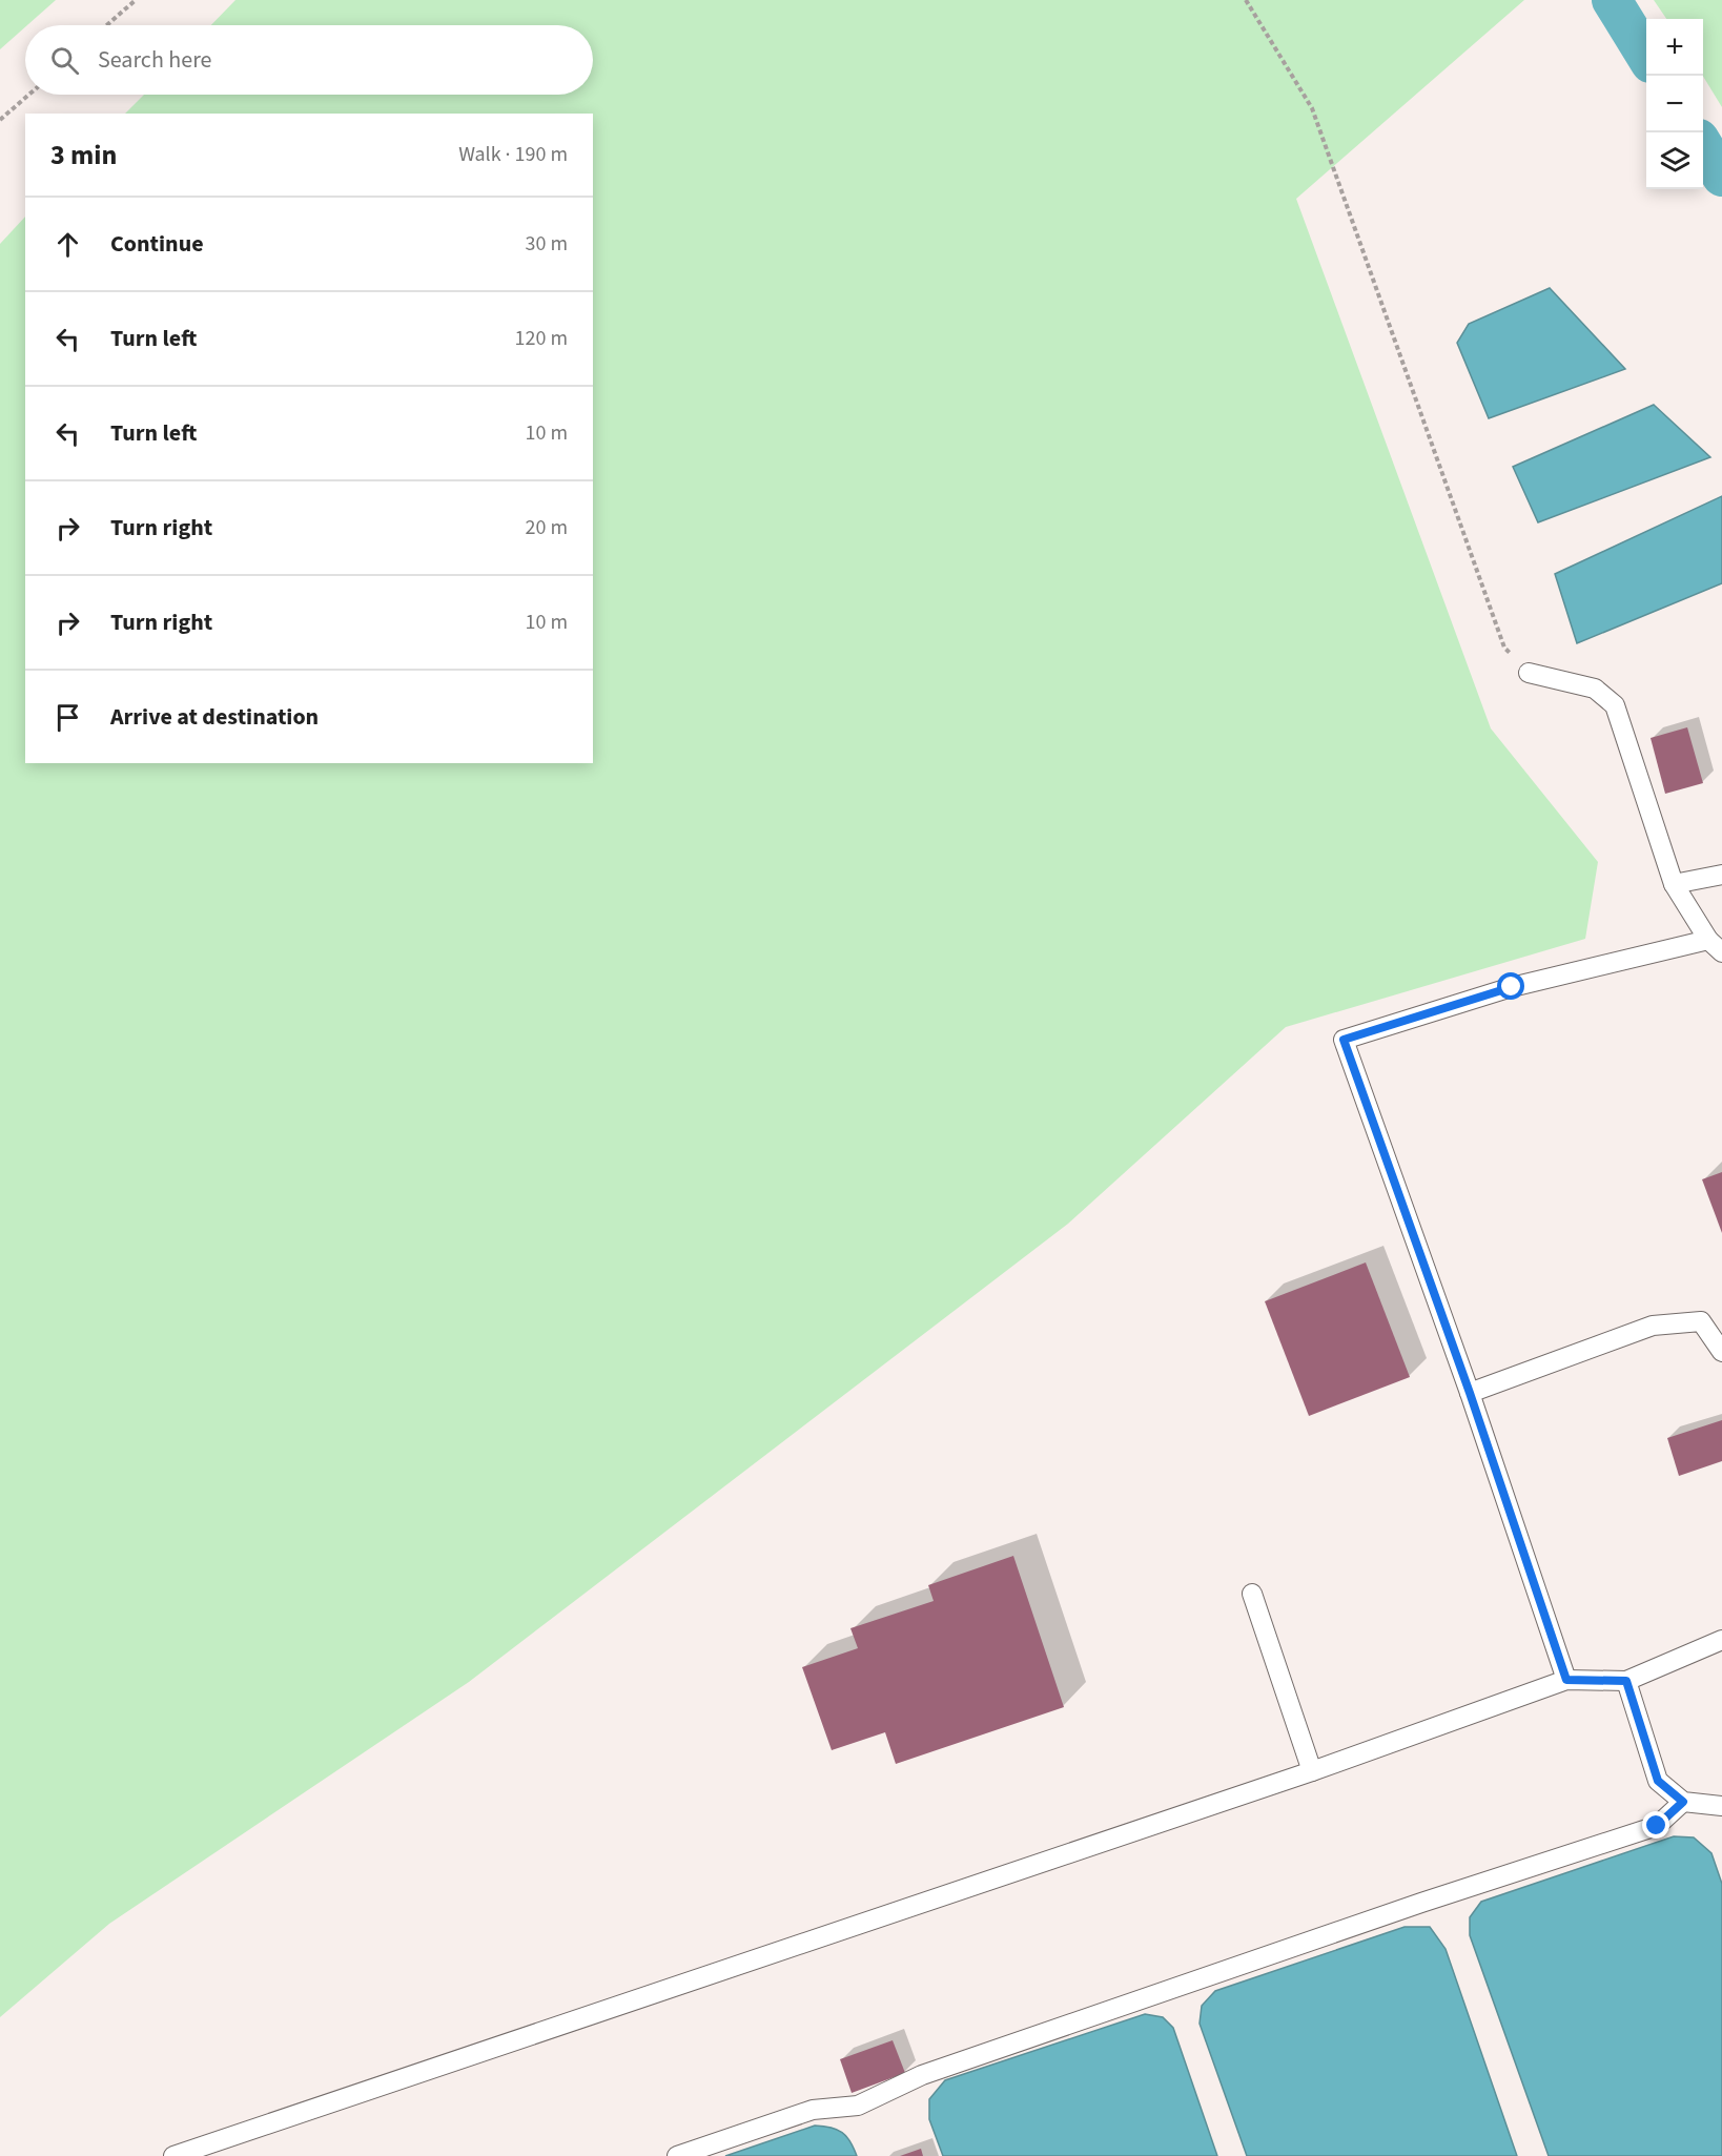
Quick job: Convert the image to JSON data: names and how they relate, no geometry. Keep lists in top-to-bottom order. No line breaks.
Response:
{"page":{"map_buttons":["+","−"],"search":"Search here","heading":["3 min","Walk · 190 m"],"list":[["Continue","30 m"],["Turn left","120 m"],["Turn left","10 m"],["Turn right","20 m"],["Turn right","10 m"],"Arrive at destination"]}}
